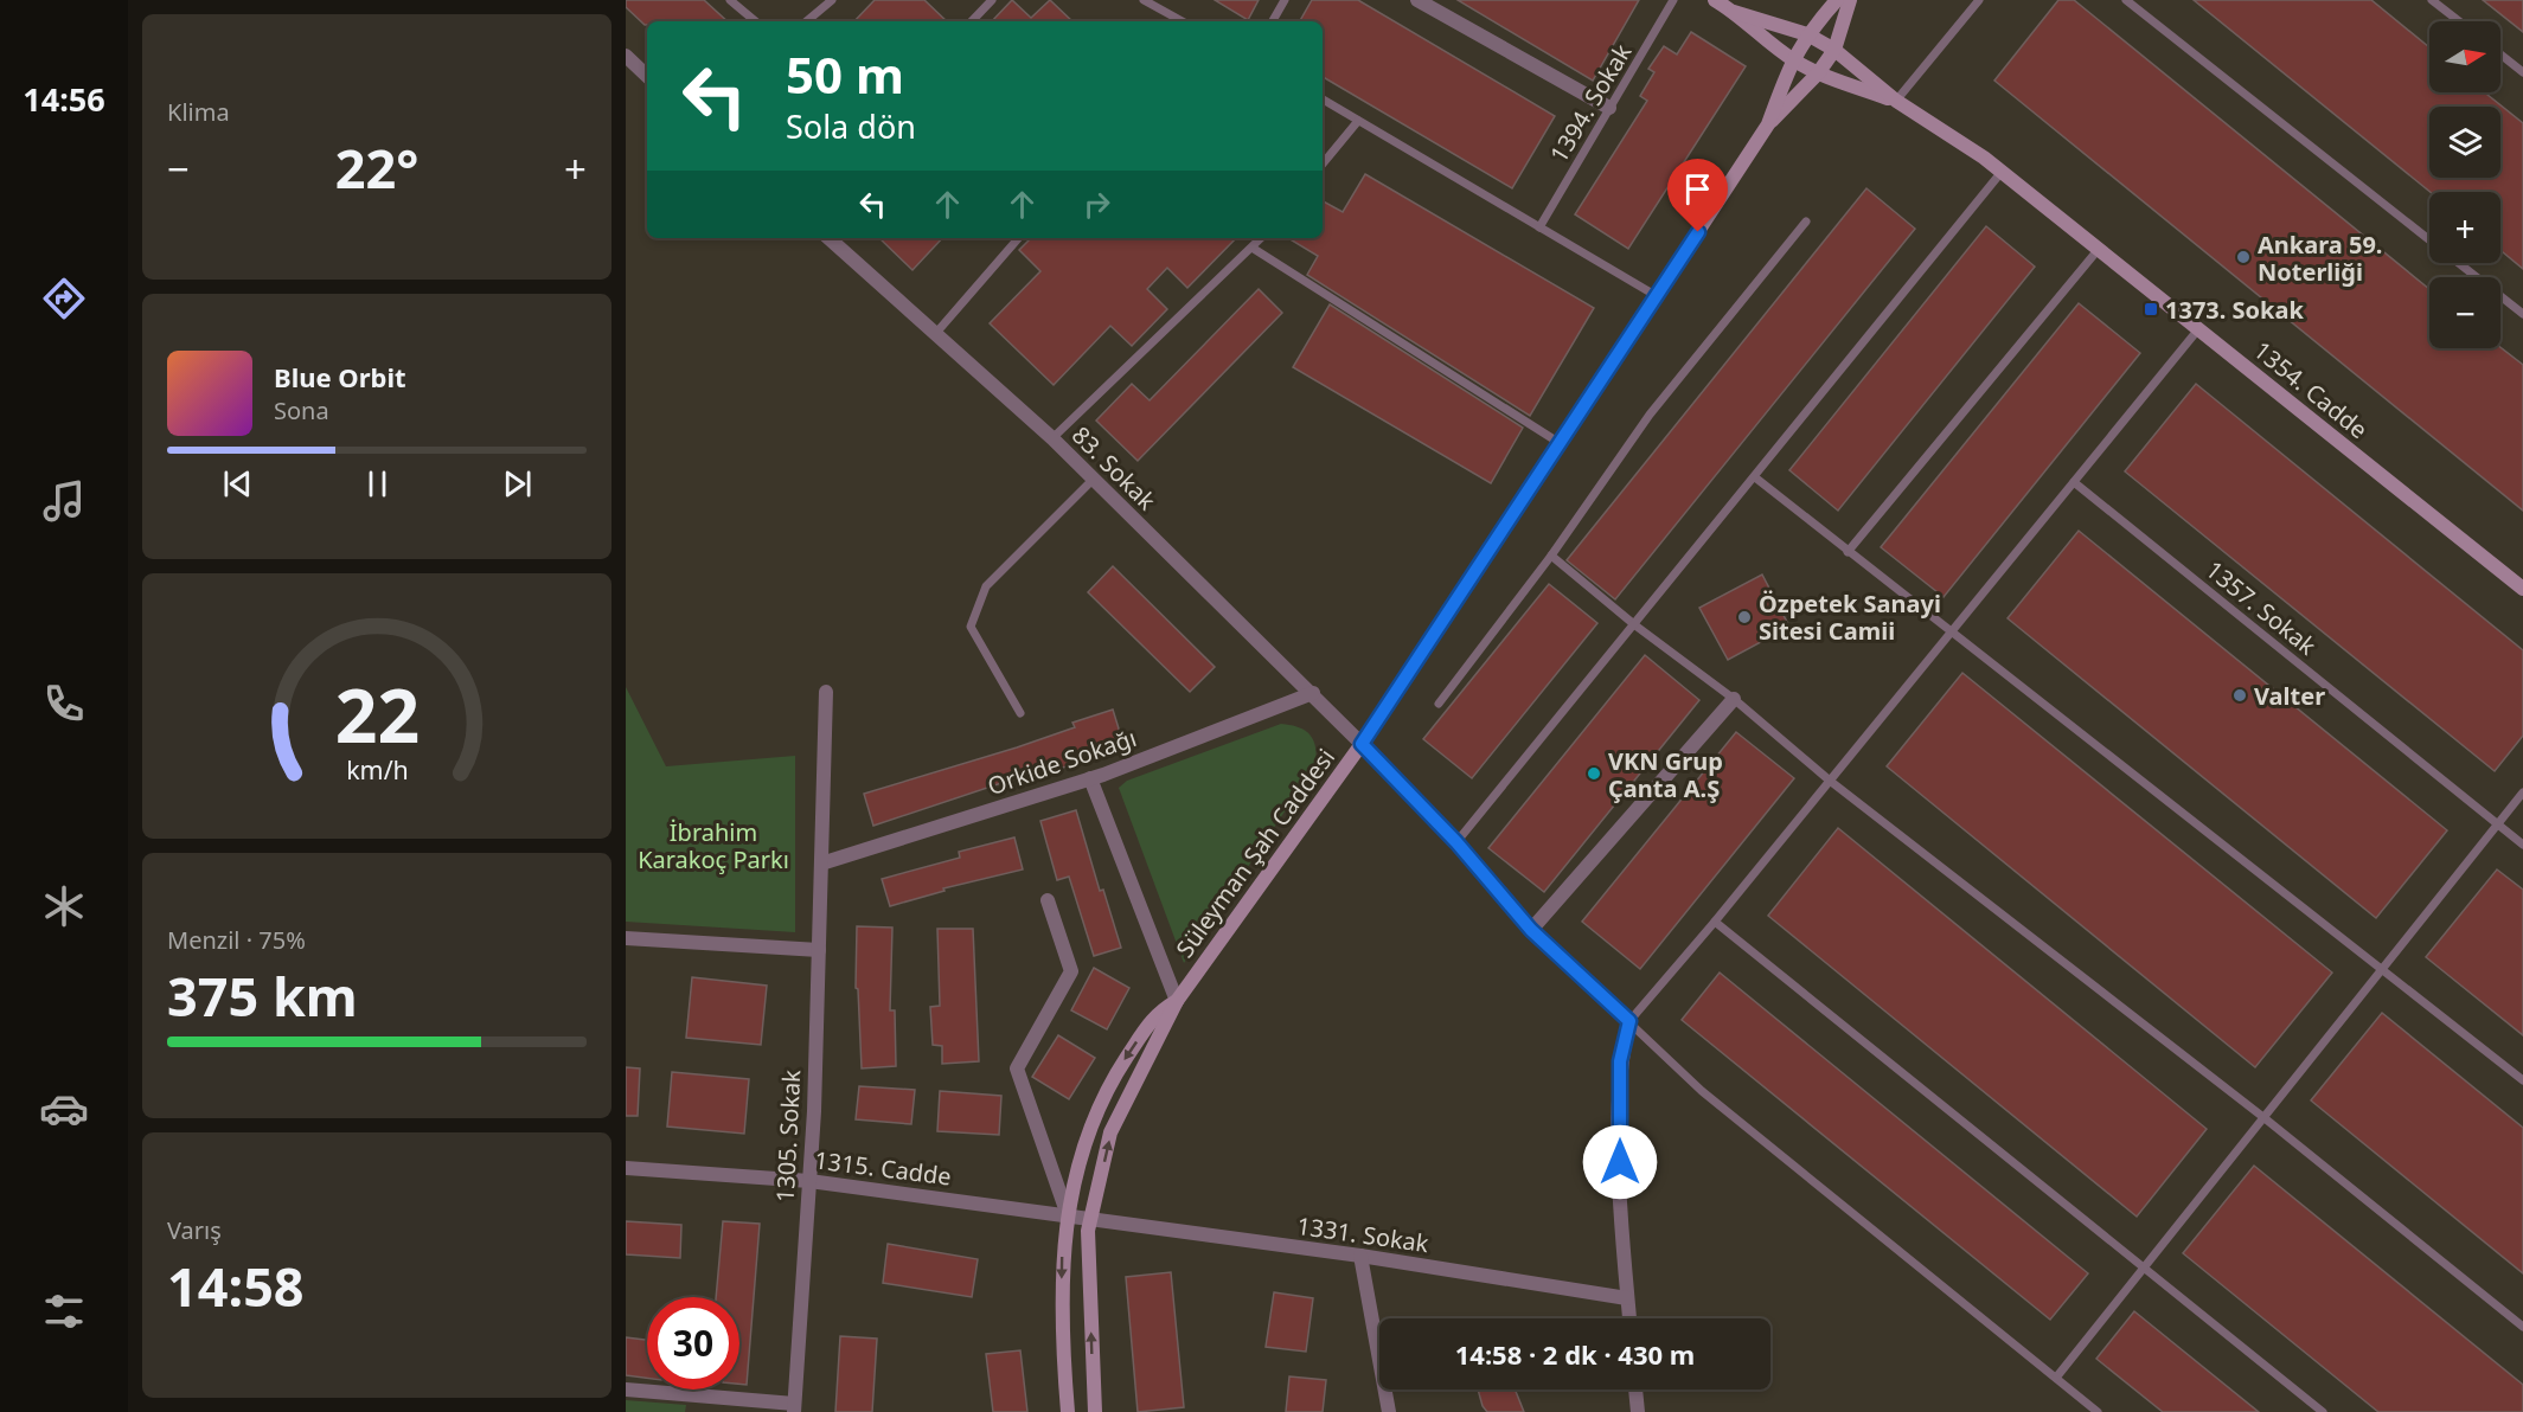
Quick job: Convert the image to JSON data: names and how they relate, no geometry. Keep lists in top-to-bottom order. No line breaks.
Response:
{"streets":{"main road":["1354. Cadde","Süleyman Şah Caddesi"],"street":["83. Sokak","Orkide Sokağı","1305. Sokak","1315. Cadde","1331. Sokak"],"lane":["1394. Sokak","1357. Sokak"]},"crossings":[["83. Sokak","Orkide Sokağı"],["83. Sokak","Süleyman Şah Caddesi"],["Orkide Sokağı","1305. Sokak"],["Süleyman Şah Caddesi","1315. Cadde"],["Süleyman Şah Caddesi","1331. Sokak"],["1305. Sokak","1315. Cadde"],["1315. Cadde","1331. Sokak"]],"parks":["İbrahim Karakoç Parkı"],"places":{"other":["Ankara 59. Noterliği","Özpetek Sanayi Sitesi Camii","Valter","VKN Grup Çanta A.Ş"],"transit":["1373. Sokak"]},"north":"right","page":{"tabs":"14:56","tile":["Klima",["Menzil · 75%","375 km"],["Varış","14:58"]],"map_buttons":["+","−"],"turn":["50 m","Sola dön"],"heat":["−","22°","+"],"song":["Blue Orbit","Sona"],"limit":"30","trip":"14:58 · 2 dk · 430 m","gauge":["22","km/h"]}}
